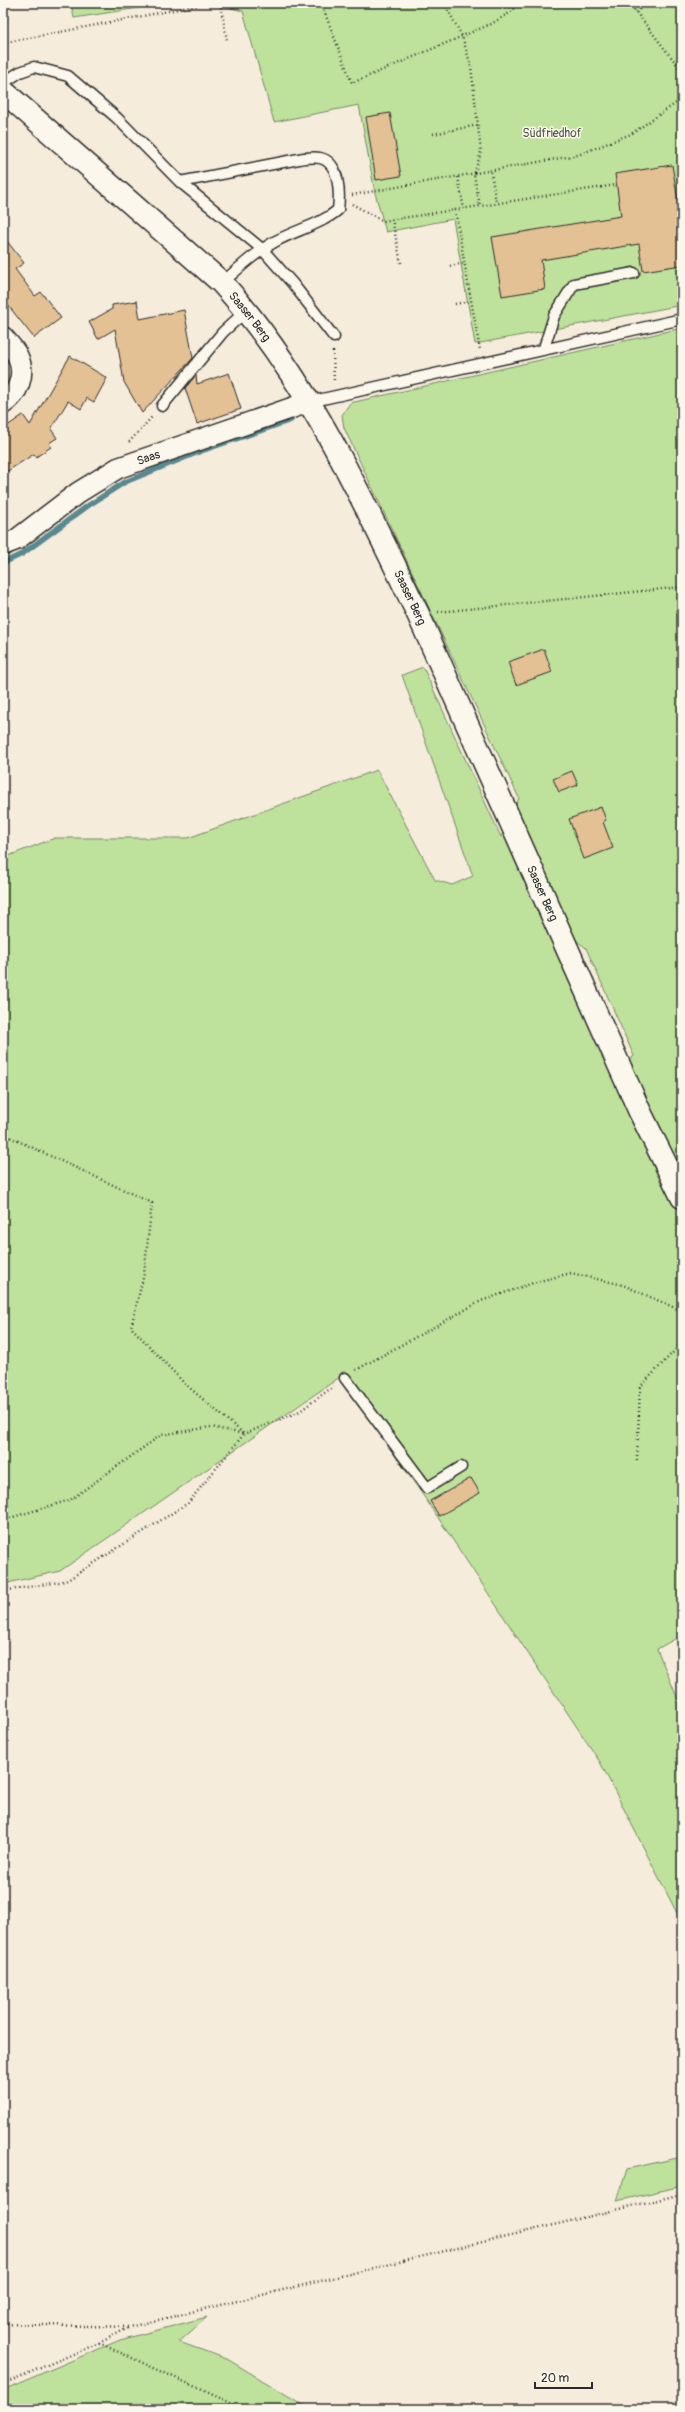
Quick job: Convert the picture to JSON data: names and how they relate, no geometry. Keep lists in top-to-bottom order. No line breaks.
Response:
{"streets":{"street":["Saaser Berg","Saas"]},"crossings":[["Saaser Berg","Saas"]],"parks":["Südfriedhof"],"scale_bar":"20 m"}
